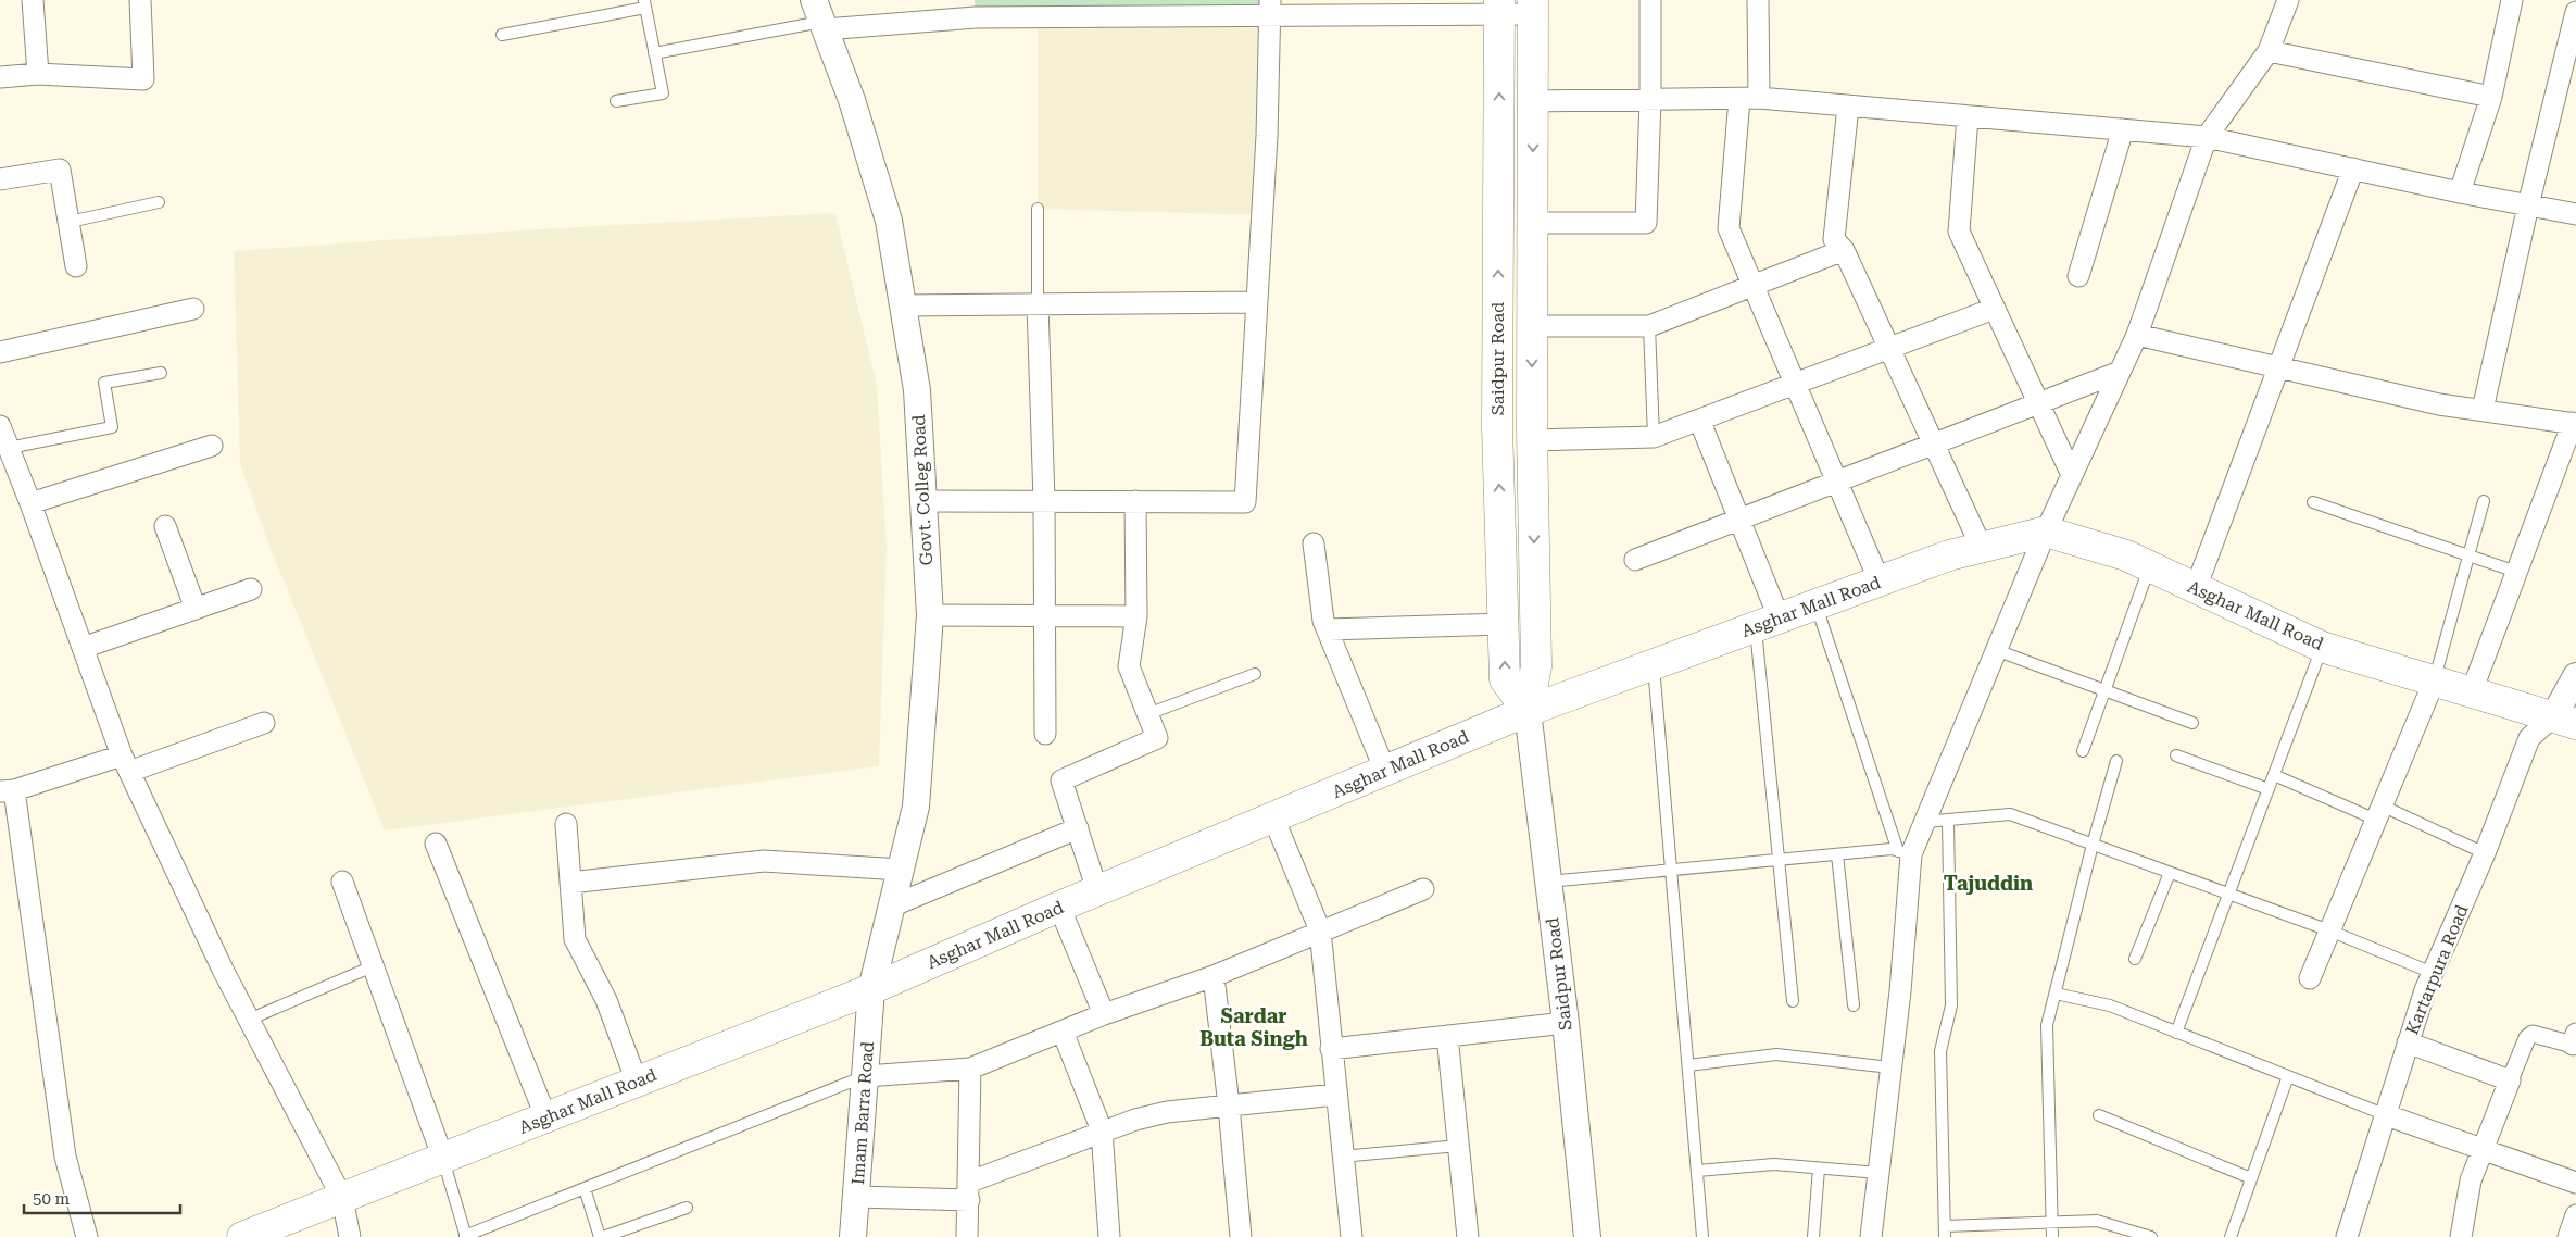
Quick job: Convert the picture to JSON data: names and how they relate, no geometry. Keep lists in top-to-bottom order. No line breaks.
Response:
{"streets":{"main road":["Saidpur Road","Asghar Mall Road"],"street":["Govt. Colleg Road","Kartarpura Road","Imam Barra Road"]},"crossings":[["Saidpur Road","Asghar Mall Road"],["Govt. Colleg Road","Asghar Mall Road"],["Govt. Colleg Road","Imam Barra Road"],["Asghar Mall Road","Kartarpura Road"],["Asghar Mall Road","Imam Barra Road"]],"districts":["Tajuddin","Sardar Buta Singh"],"scale_bar":"50 m"}
